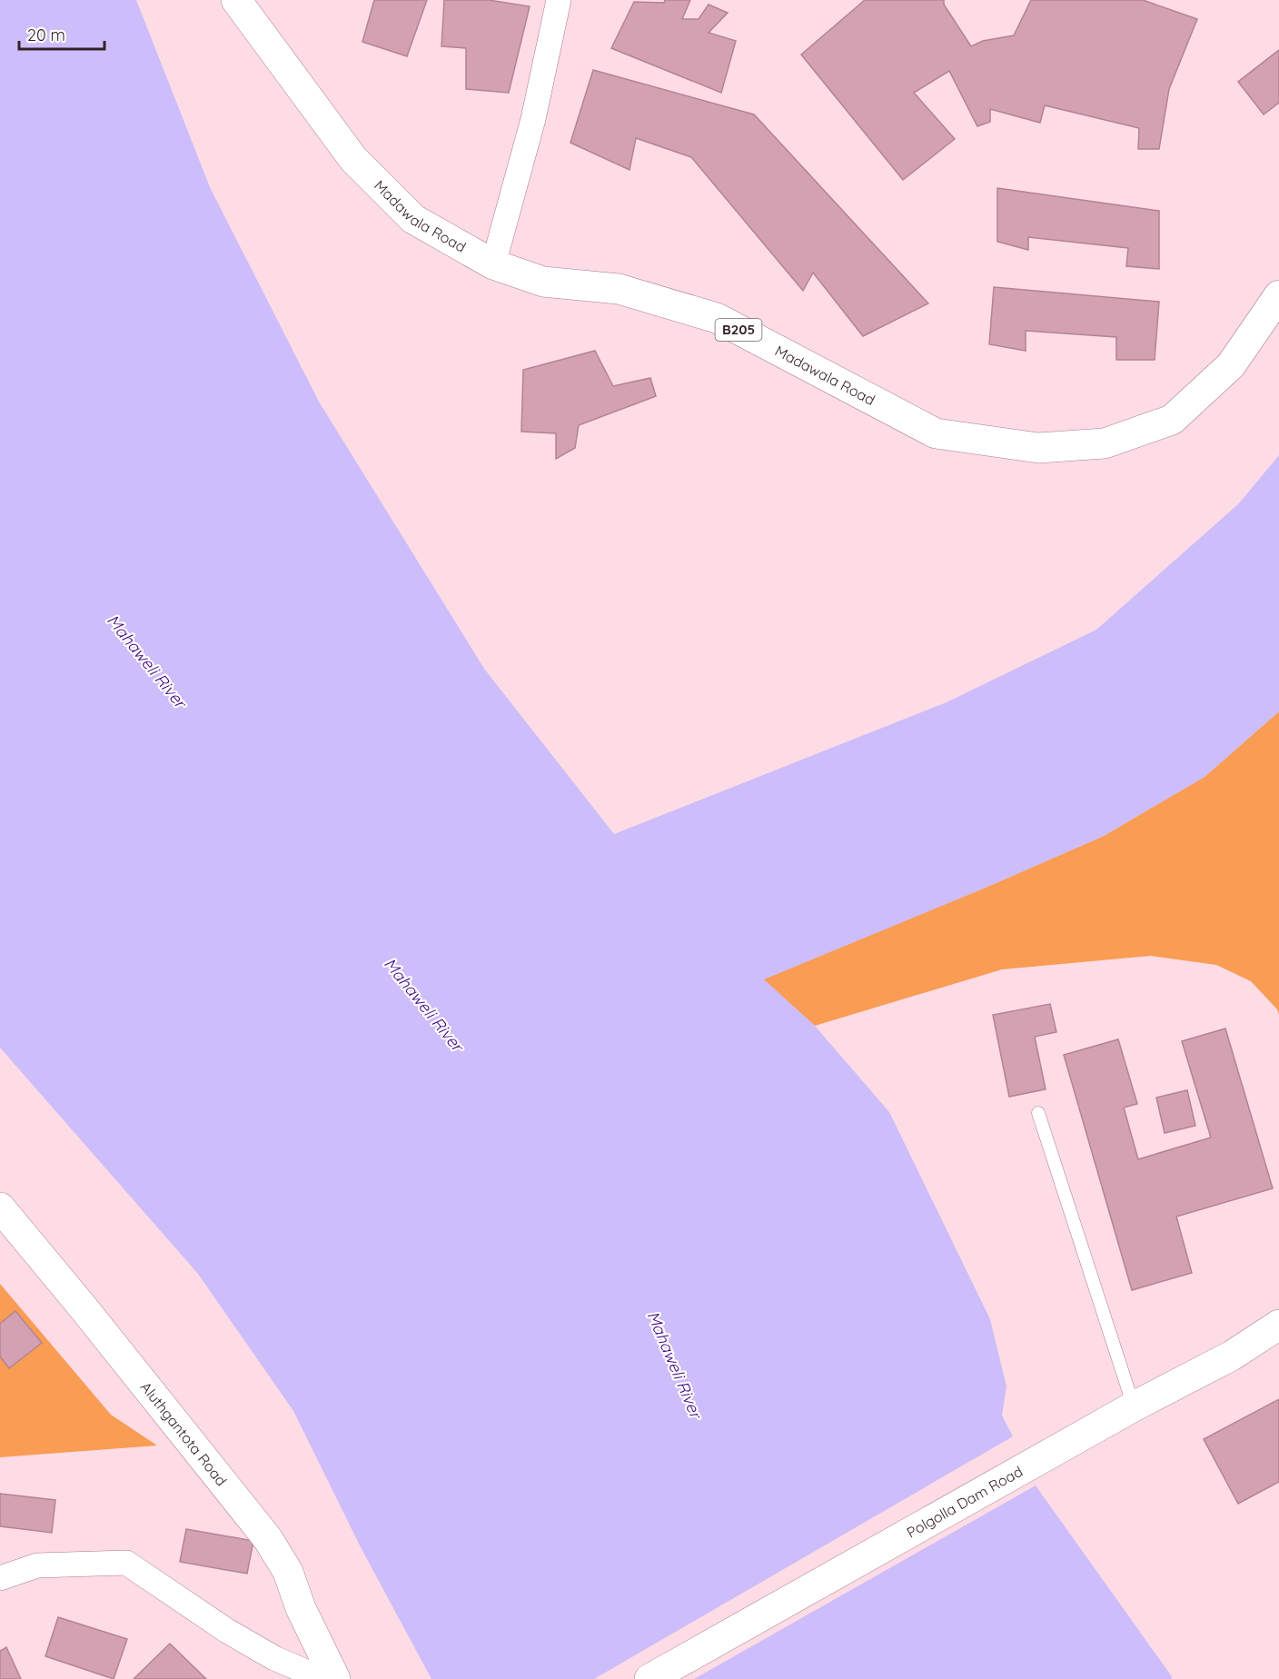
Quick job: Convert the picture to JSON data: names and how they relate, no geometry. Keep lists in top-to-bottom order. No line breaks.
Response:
{"streets":{"main road":["Madawala Road","B205","Aluthgantota Road","Polgolla Dam Road"]},"water":["Mahaweli River"],"scale_bar":"20 m"}
